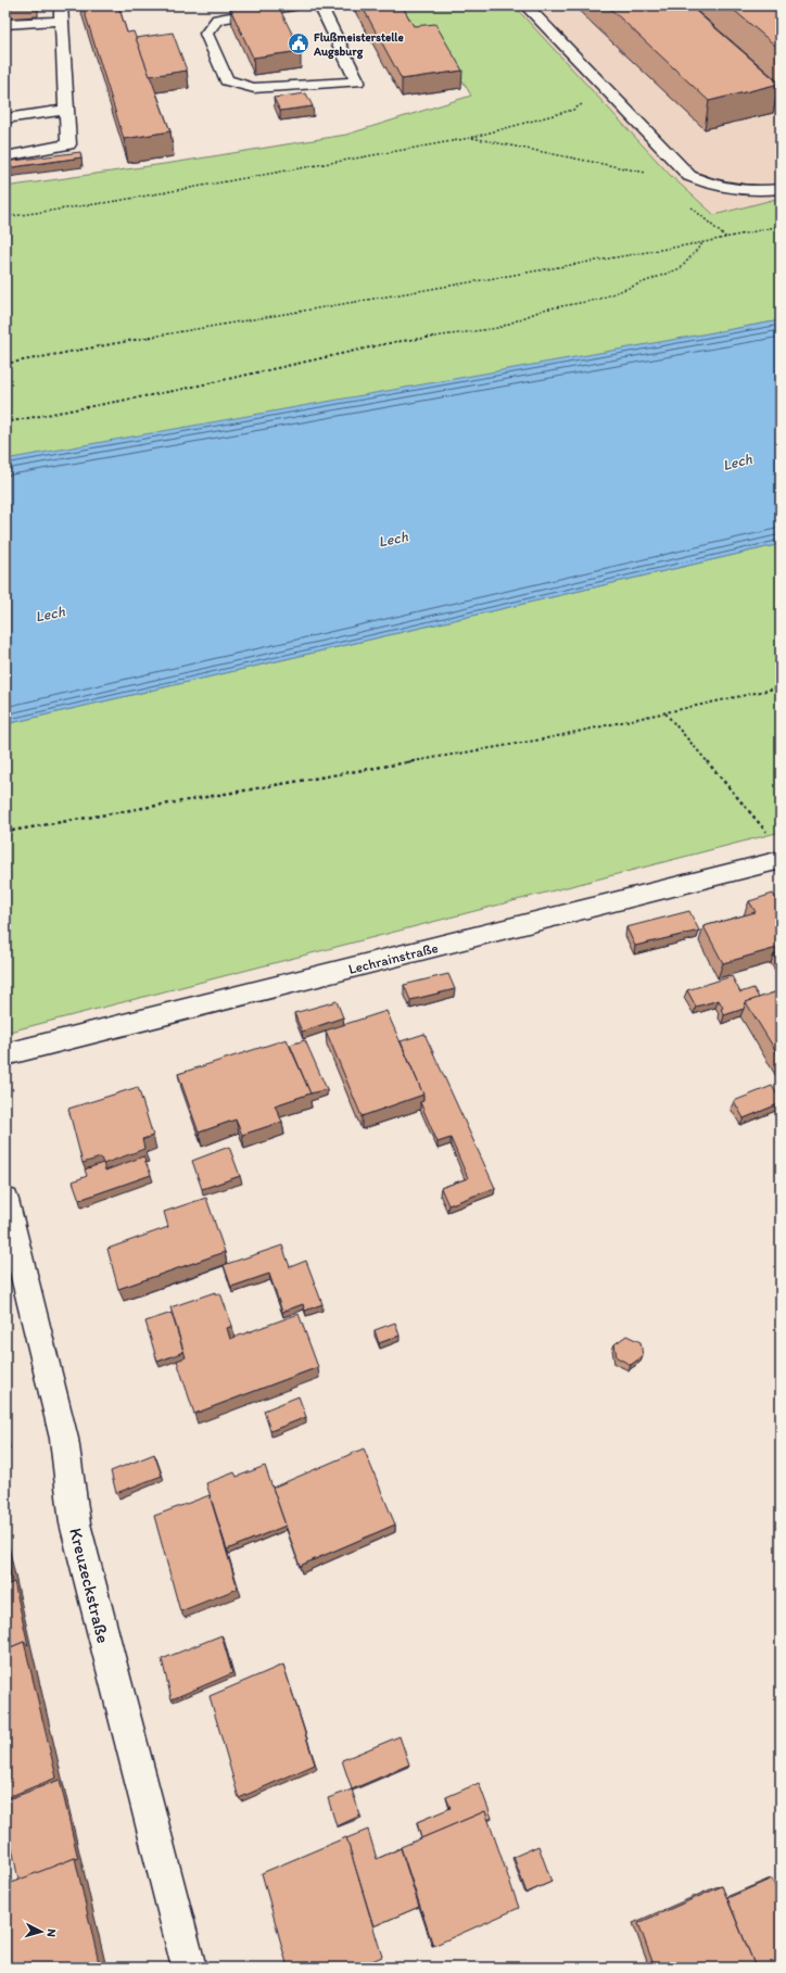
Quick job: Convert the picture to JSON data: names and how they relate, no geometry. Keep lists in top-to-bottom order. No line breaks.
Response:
{"streets":{"street":["Lechrainstraße","Kreuzeckstraße"]},"water":["Lech"],"places":{"public building":["Flußmeisterstelle Augsburg"]},"north":"right"}
